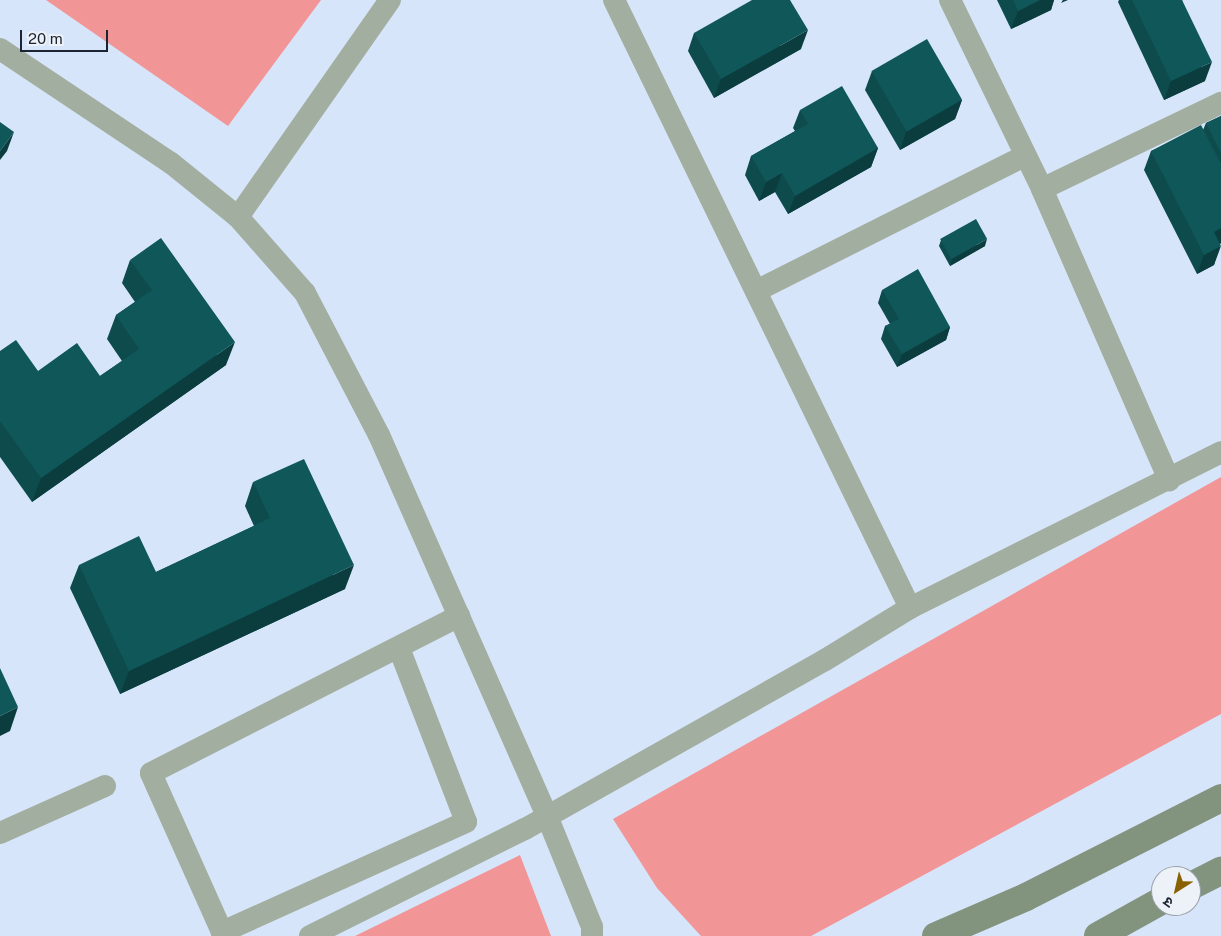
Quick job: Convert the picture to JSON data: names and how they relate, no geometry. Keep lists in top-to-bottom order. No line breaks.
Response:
{"scale_bar":"20 m","north":"bottom left"}
